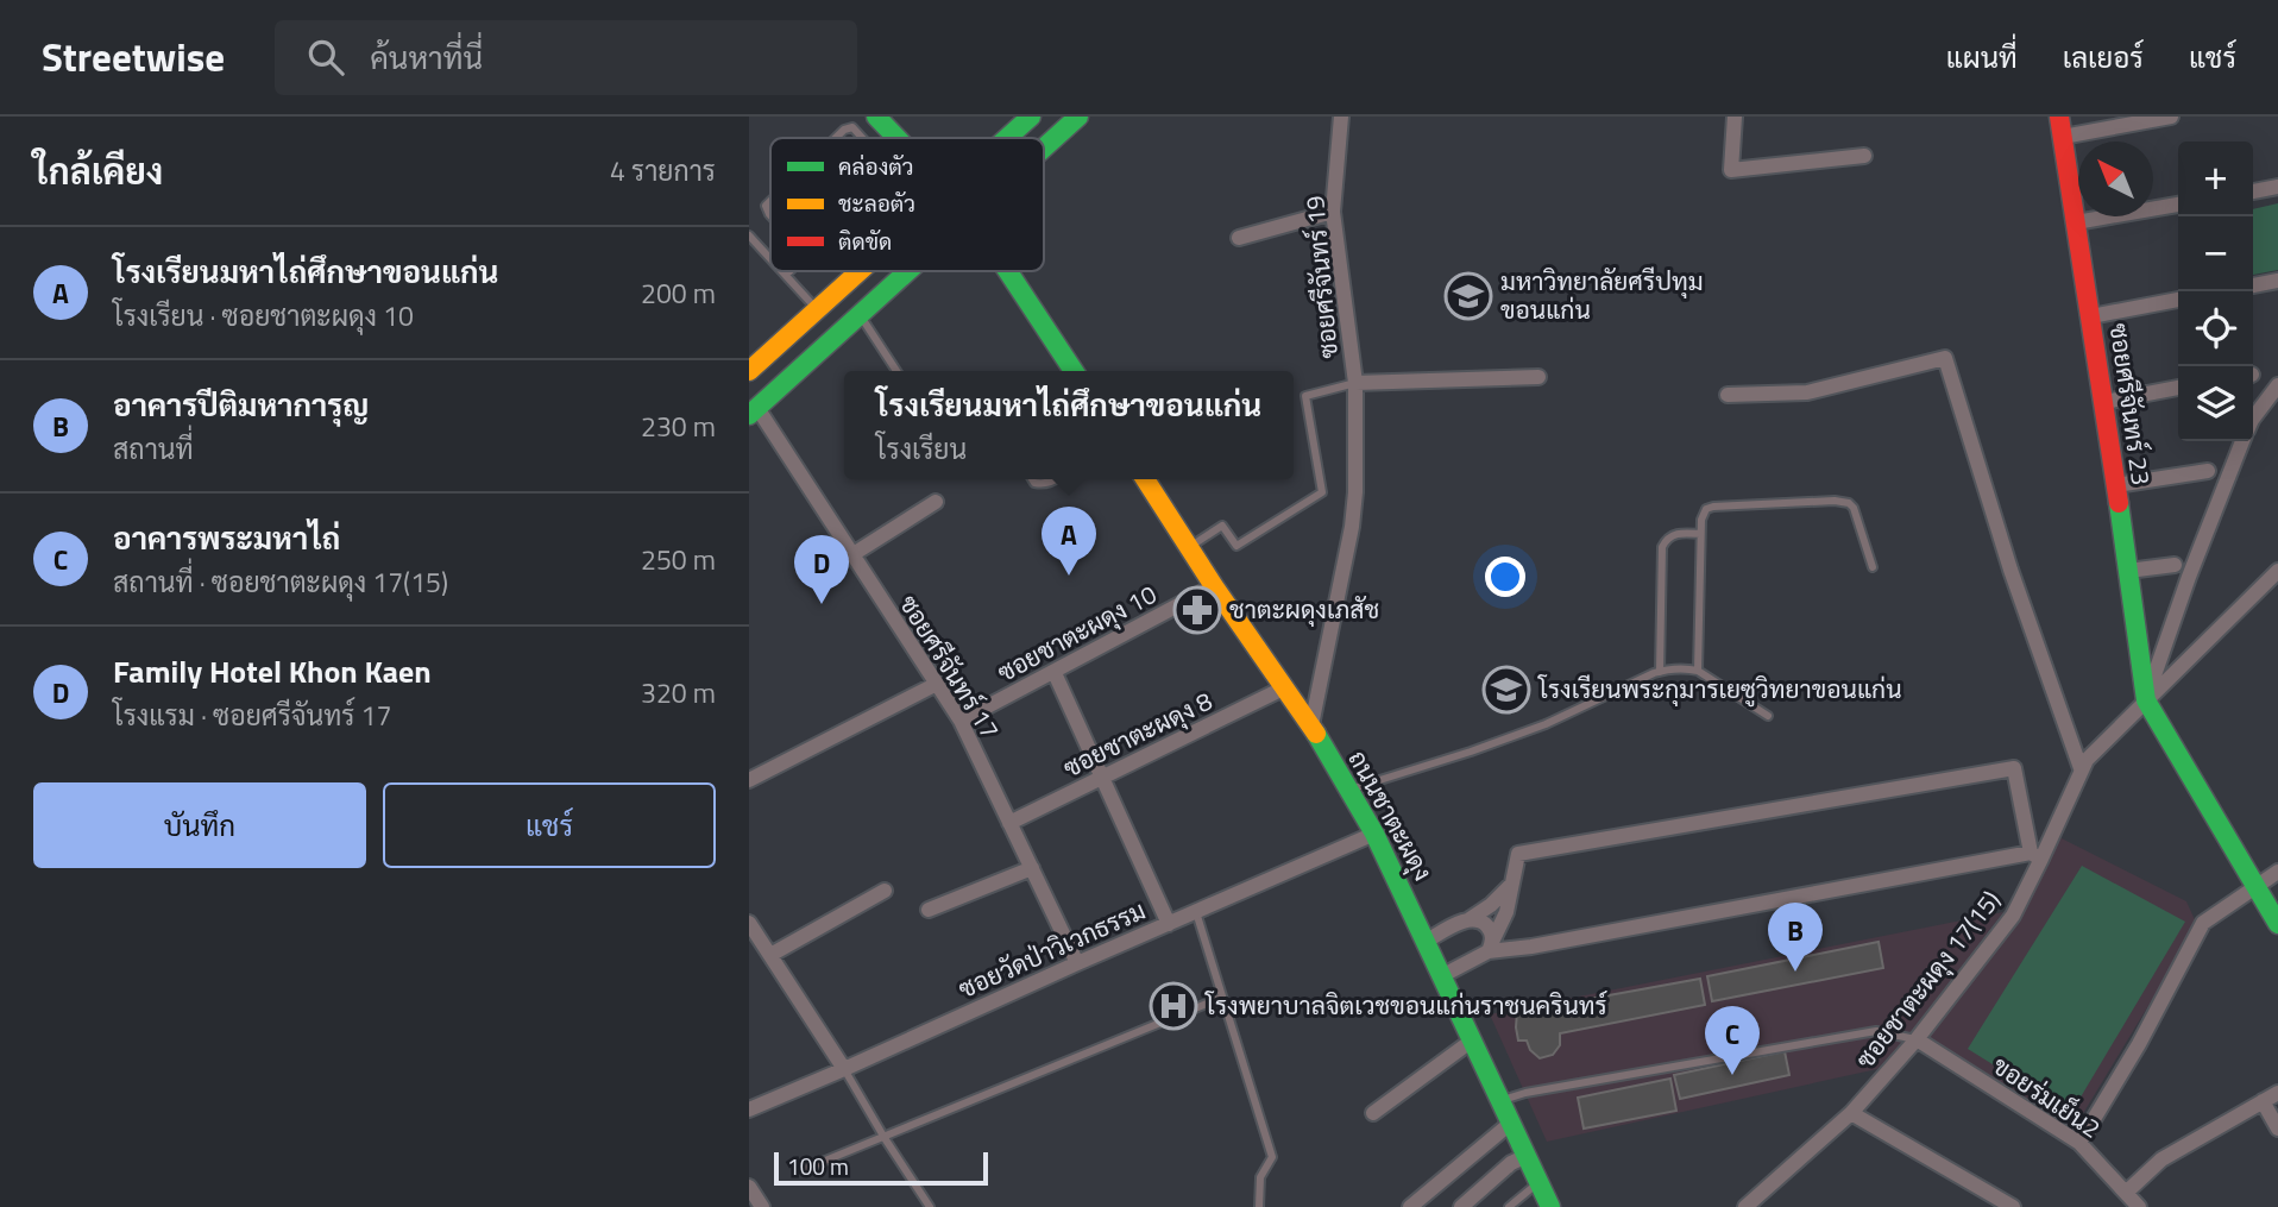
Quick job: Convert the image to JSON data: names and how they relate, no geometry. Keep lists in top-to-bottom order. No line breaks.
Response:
{"streets":{"street":["ซอยศรีจันทร์ 19","ซอยศรีจันทร์ 23","ซอยชาตะผดุง 10","ซอยศรีจันทร์ 17","ซอยชาตะผดุง 8","ถนนชาตะผดุง","ซอยวัดป่าวิเวกธรรม","ซอยชาตะผดุง 17(15)","ขอยร่มเย็น2"]},"crossings":[["ซอยศรีจันทร์ 19","ถนนชาตะผดุง"],["ซอยศรีจันทร์ 23","ซอยชาตะผดุง 17(15)"],["ซอยชาตะผดุง 10","ซอยศรีจันทร์ 17"],["ซอยชาตะผดุง 10","ถนนชาตะผดุง"],["ซอยศรีจันทร์ 17","ซอยชาตะผดุง 8"],["ซอยศรีจันทร์ 17","ซอยวัดป่าวิเวกธรรม"],["ซอยชาตะผดุง 8","ถนนชาตะผดุง"],["ถนนชาตะผดุง","ซอยวัดป่าวิเวกธรรม"],["ซอยชาตะผดุง 17(15)","ขอยร่มเย็น2"]],"places":{"school or university":["มหาวิทยาลัยศรีปทุม ขอนแก่น","โรงเรียนพระกุมารเยซูวิทยาขอนแก่น"],"pharmacy":["ชาตะผดุงเภสัช"],"hospital":["โรงพยาบาลจิตเวชขอนแก่นราชนครินทร์"]},"legend":["คล่องตัว","ชะลอตัว","ติดขัด"],"scale_bar":"100 m","north":"top left","page":{"header":"Streetwise","search":"ค้นหาที่นี่","nav":["แผนที่","เลเยอร์","แชร์"],"heading":["ใกล้เคียง","4 รายการ"],"map_buttons":["+","−"],"list":[{"mark":"A","name":"โรงเรียนมหาไถ่ศึกษาขอนแก่น","note":"โรงเรียน · ซอยชาตะผดุง 10","value":"200 m"},{"mark":"B","name":"อาคารปีติมหาการุญ","note":"สถานที่","value":"230 m"},{"mark":"C","name":"อาคารพระมหาไถ่","note":"สถานที่ · ซอยชาตะผดุง 17(15)","value":"250 m"},{"mark":"D","name":"Family Hotel Khon Kaen","note":"โรงแรม · ซอยศรีจันทร์ 17","value":"320 m"}],"popup":["โรงเรียนมหาไถ่ศึกษาขอนแก่น","โรงเรียน"],"pins":["A","D","B","C"],"buttons":["บันทึก","แชร์"],"scale":"100 m"}}
